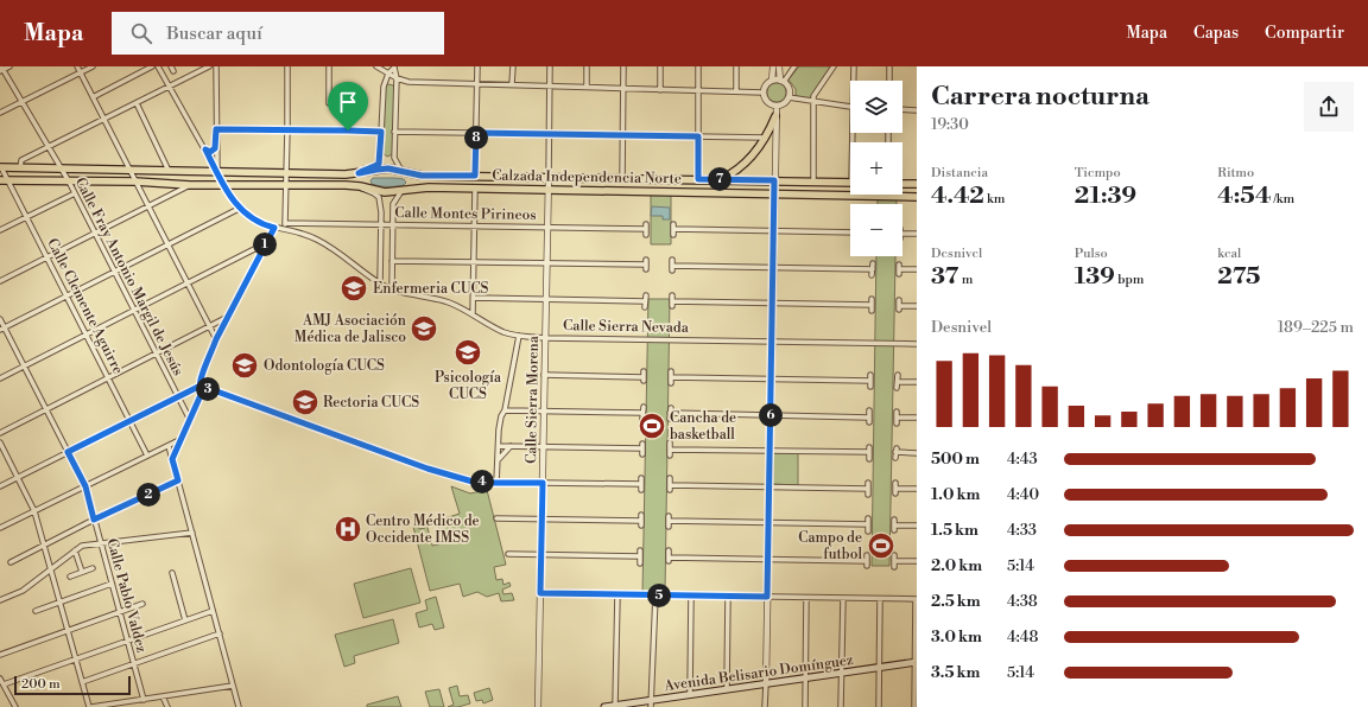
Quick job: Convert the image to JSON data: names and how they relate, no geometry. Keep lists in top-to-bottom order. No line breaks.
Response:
{"streets":{"main road":["Calzada Independencia Norte","Avenida Belisario Domínguez"],"street":["Calle Montes Pirineos","Calle Fray Antonio Margil de Jesús","Calle Clemente Aguirre","Calle Sierra Nevada","Calle Sierra Morena","Calle Pablo Valdez"]},"crossings":[["Calzada Independencia Norte","Calle Fray Antonio Margil de Jesús"],["Calzada Independencia Norte","Calle Clemente Aguirre"],["Calzada Independencia Norte","Calle Sierra Nevada"],["Calzada Independencia Norte","Calle Sierra Morena"],["Calle Montes Pirineos","Calle Sierra Morena"],["Calle Sierra Nevada","Calle Sierra Morena"]],"places":{"school or university":["Enfermeria CUCS","AMJ Asociación Médica de Jalisco","Psicología CUCS","Odontología CUCS","Rectoria CUCS"],"sports":["Cancha de basketball","Campo de futbol"],"hospital":["Centro Médico de Occidente IMSS"]},"scale_bar":"200 m","page":{"header":"Mapa","search":"Buscar aquí","nav":["Mapa","Capas","Compartir"],"heading":["Carrera nocturna","19:30"],"map_buttons":["+","−"],"pins":["8","7","1","3","6","4","2","5"],"stats":[["Distancia","4.42 km"],["Tiempo","21:39"],["Ritmo","4:54 /km"],["Desnivel","37 m"],["Pulso","139 bpm"],["kcal","275"]],"chart":["Desnivel","189–225 m"],"list":[{"name":"500 m","note":"4:43"},{"name":"1.0 km","note":"4:40"},{"name":"1.5 km","note":"4:33"},{"name":"2.0 km","note":"5:14"},{"name":"2.5 km","note":"4:38"},{"name":"3.0 km","note":"4:48"},{"name":"3.5 km","note":"5:14"}],"scale":"200 m"}}
